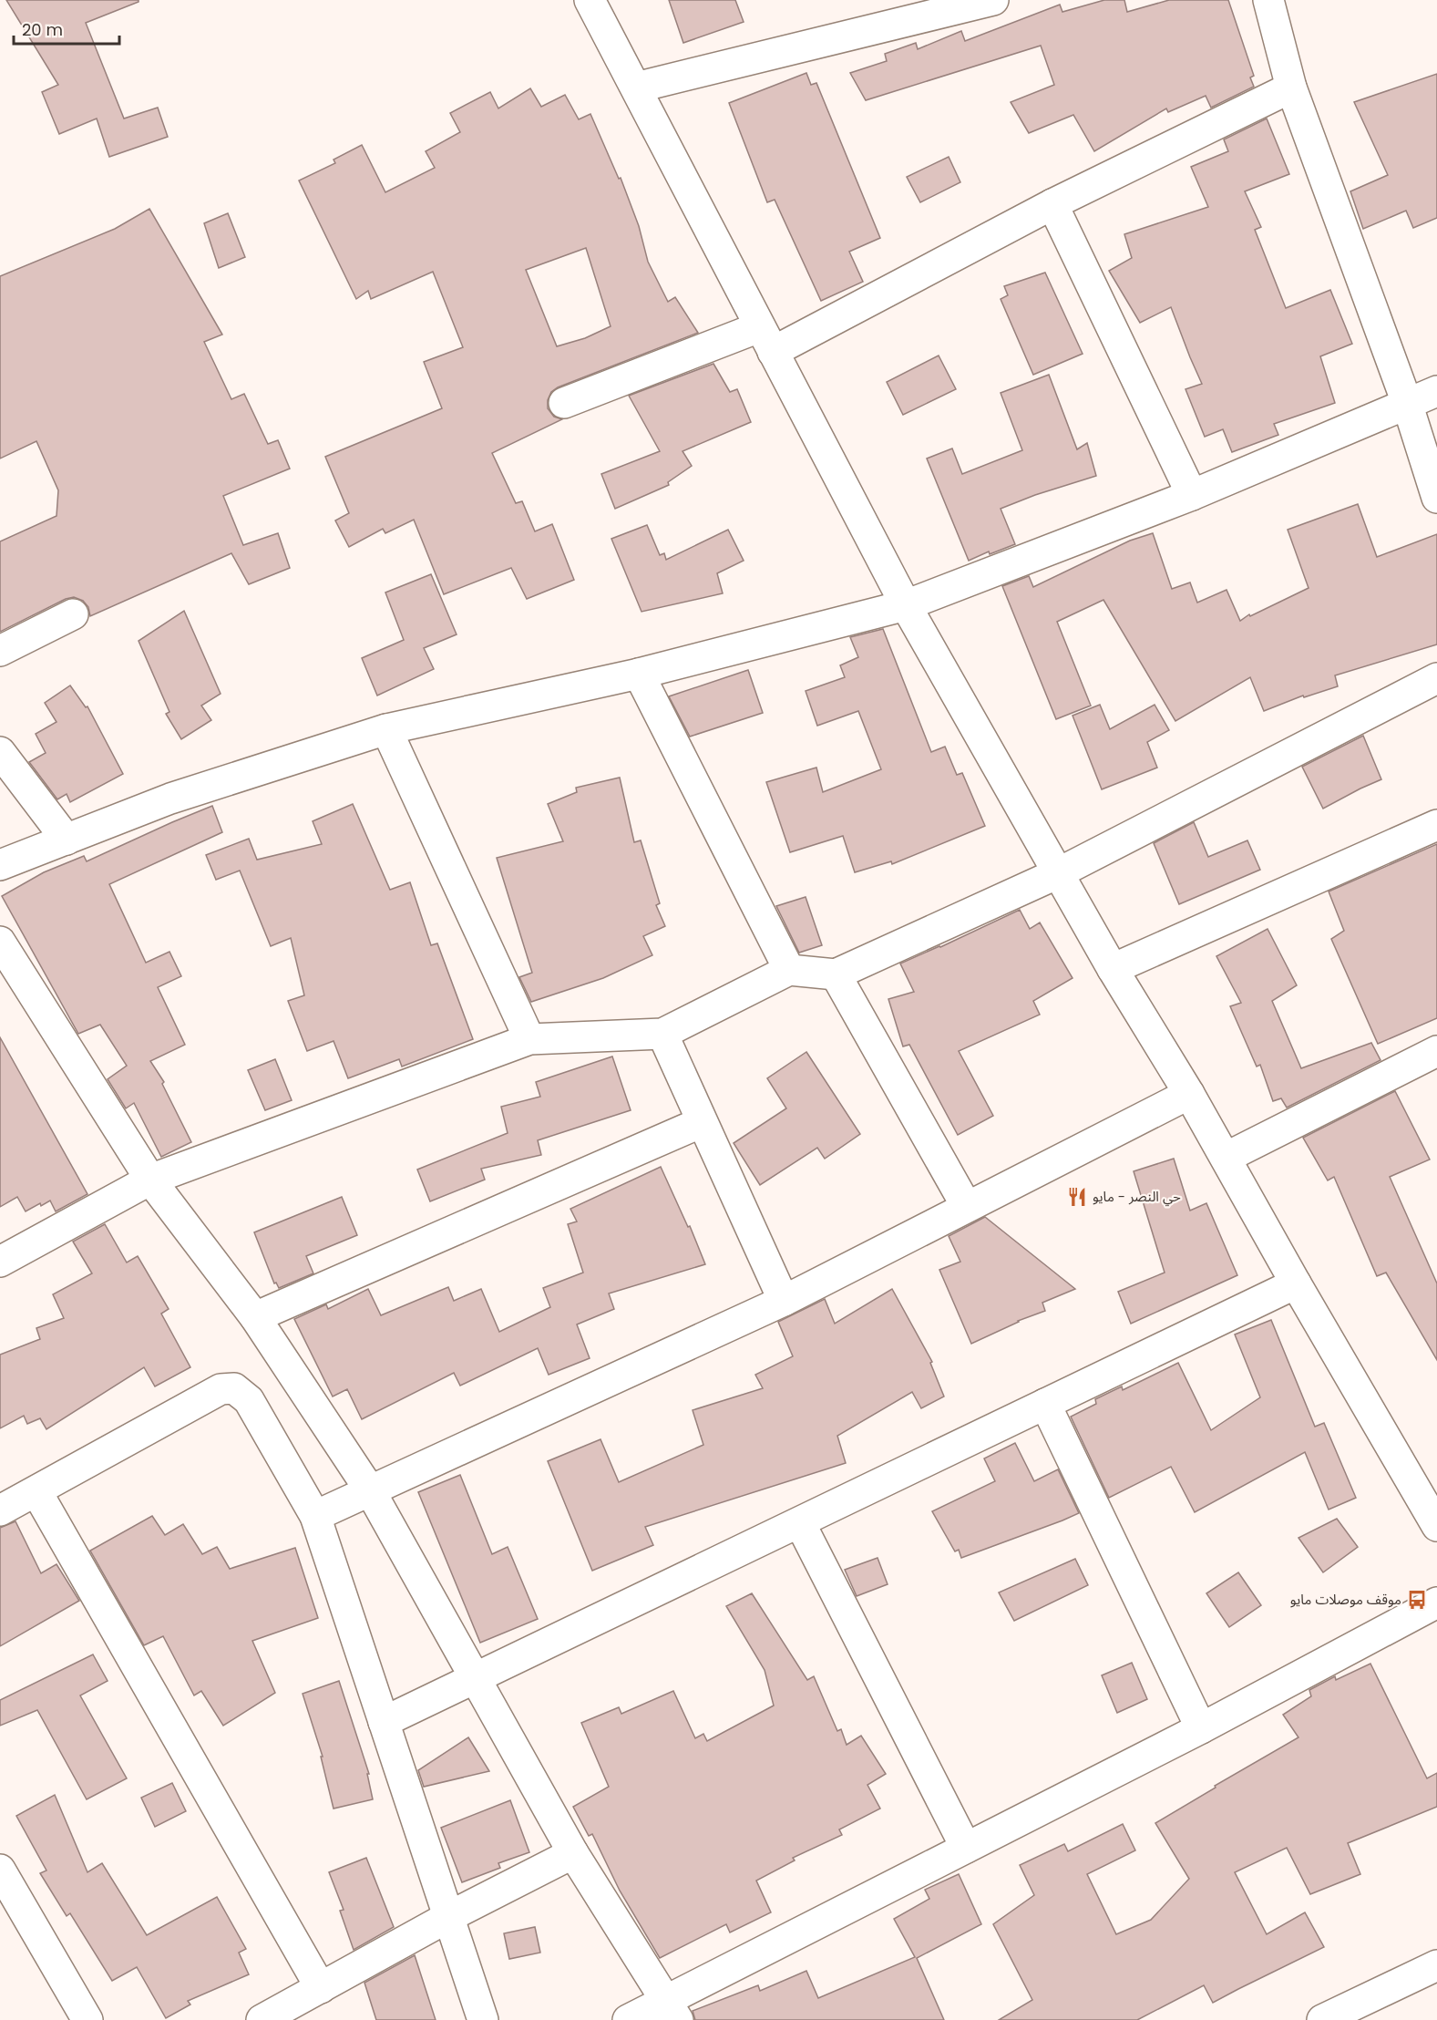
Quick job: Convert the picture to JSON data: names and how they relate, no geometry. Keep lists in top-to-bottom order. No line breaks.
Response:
{"places":{"restaurant":["حي النصر - مايو"],"bus stop":["موقف موصلات مايو"]},"scale_bar":"20 m"}
